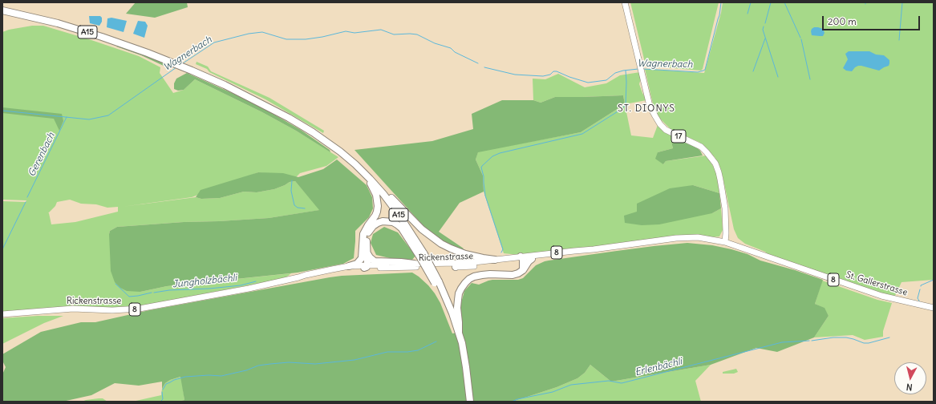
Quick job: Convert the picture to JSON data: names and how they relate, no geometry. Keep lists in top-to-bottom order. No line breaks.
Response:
{"streets":{"highway":["A15"],"main road":["17","8","Rickenstrasse","St. Gallerstrasse"]},"crossings":[["17","Rickenstrasse"],["17","St. Gallerstrasse"],["Rickenstrasse","St. Gallerstrasse"]],"districts":["ST. DIONYS"],"water":["Wagnerbach","Gerenbach","Jungholzbächli","Erlenbächli"],"scale_bar":"200 m","north":"bottom"}
